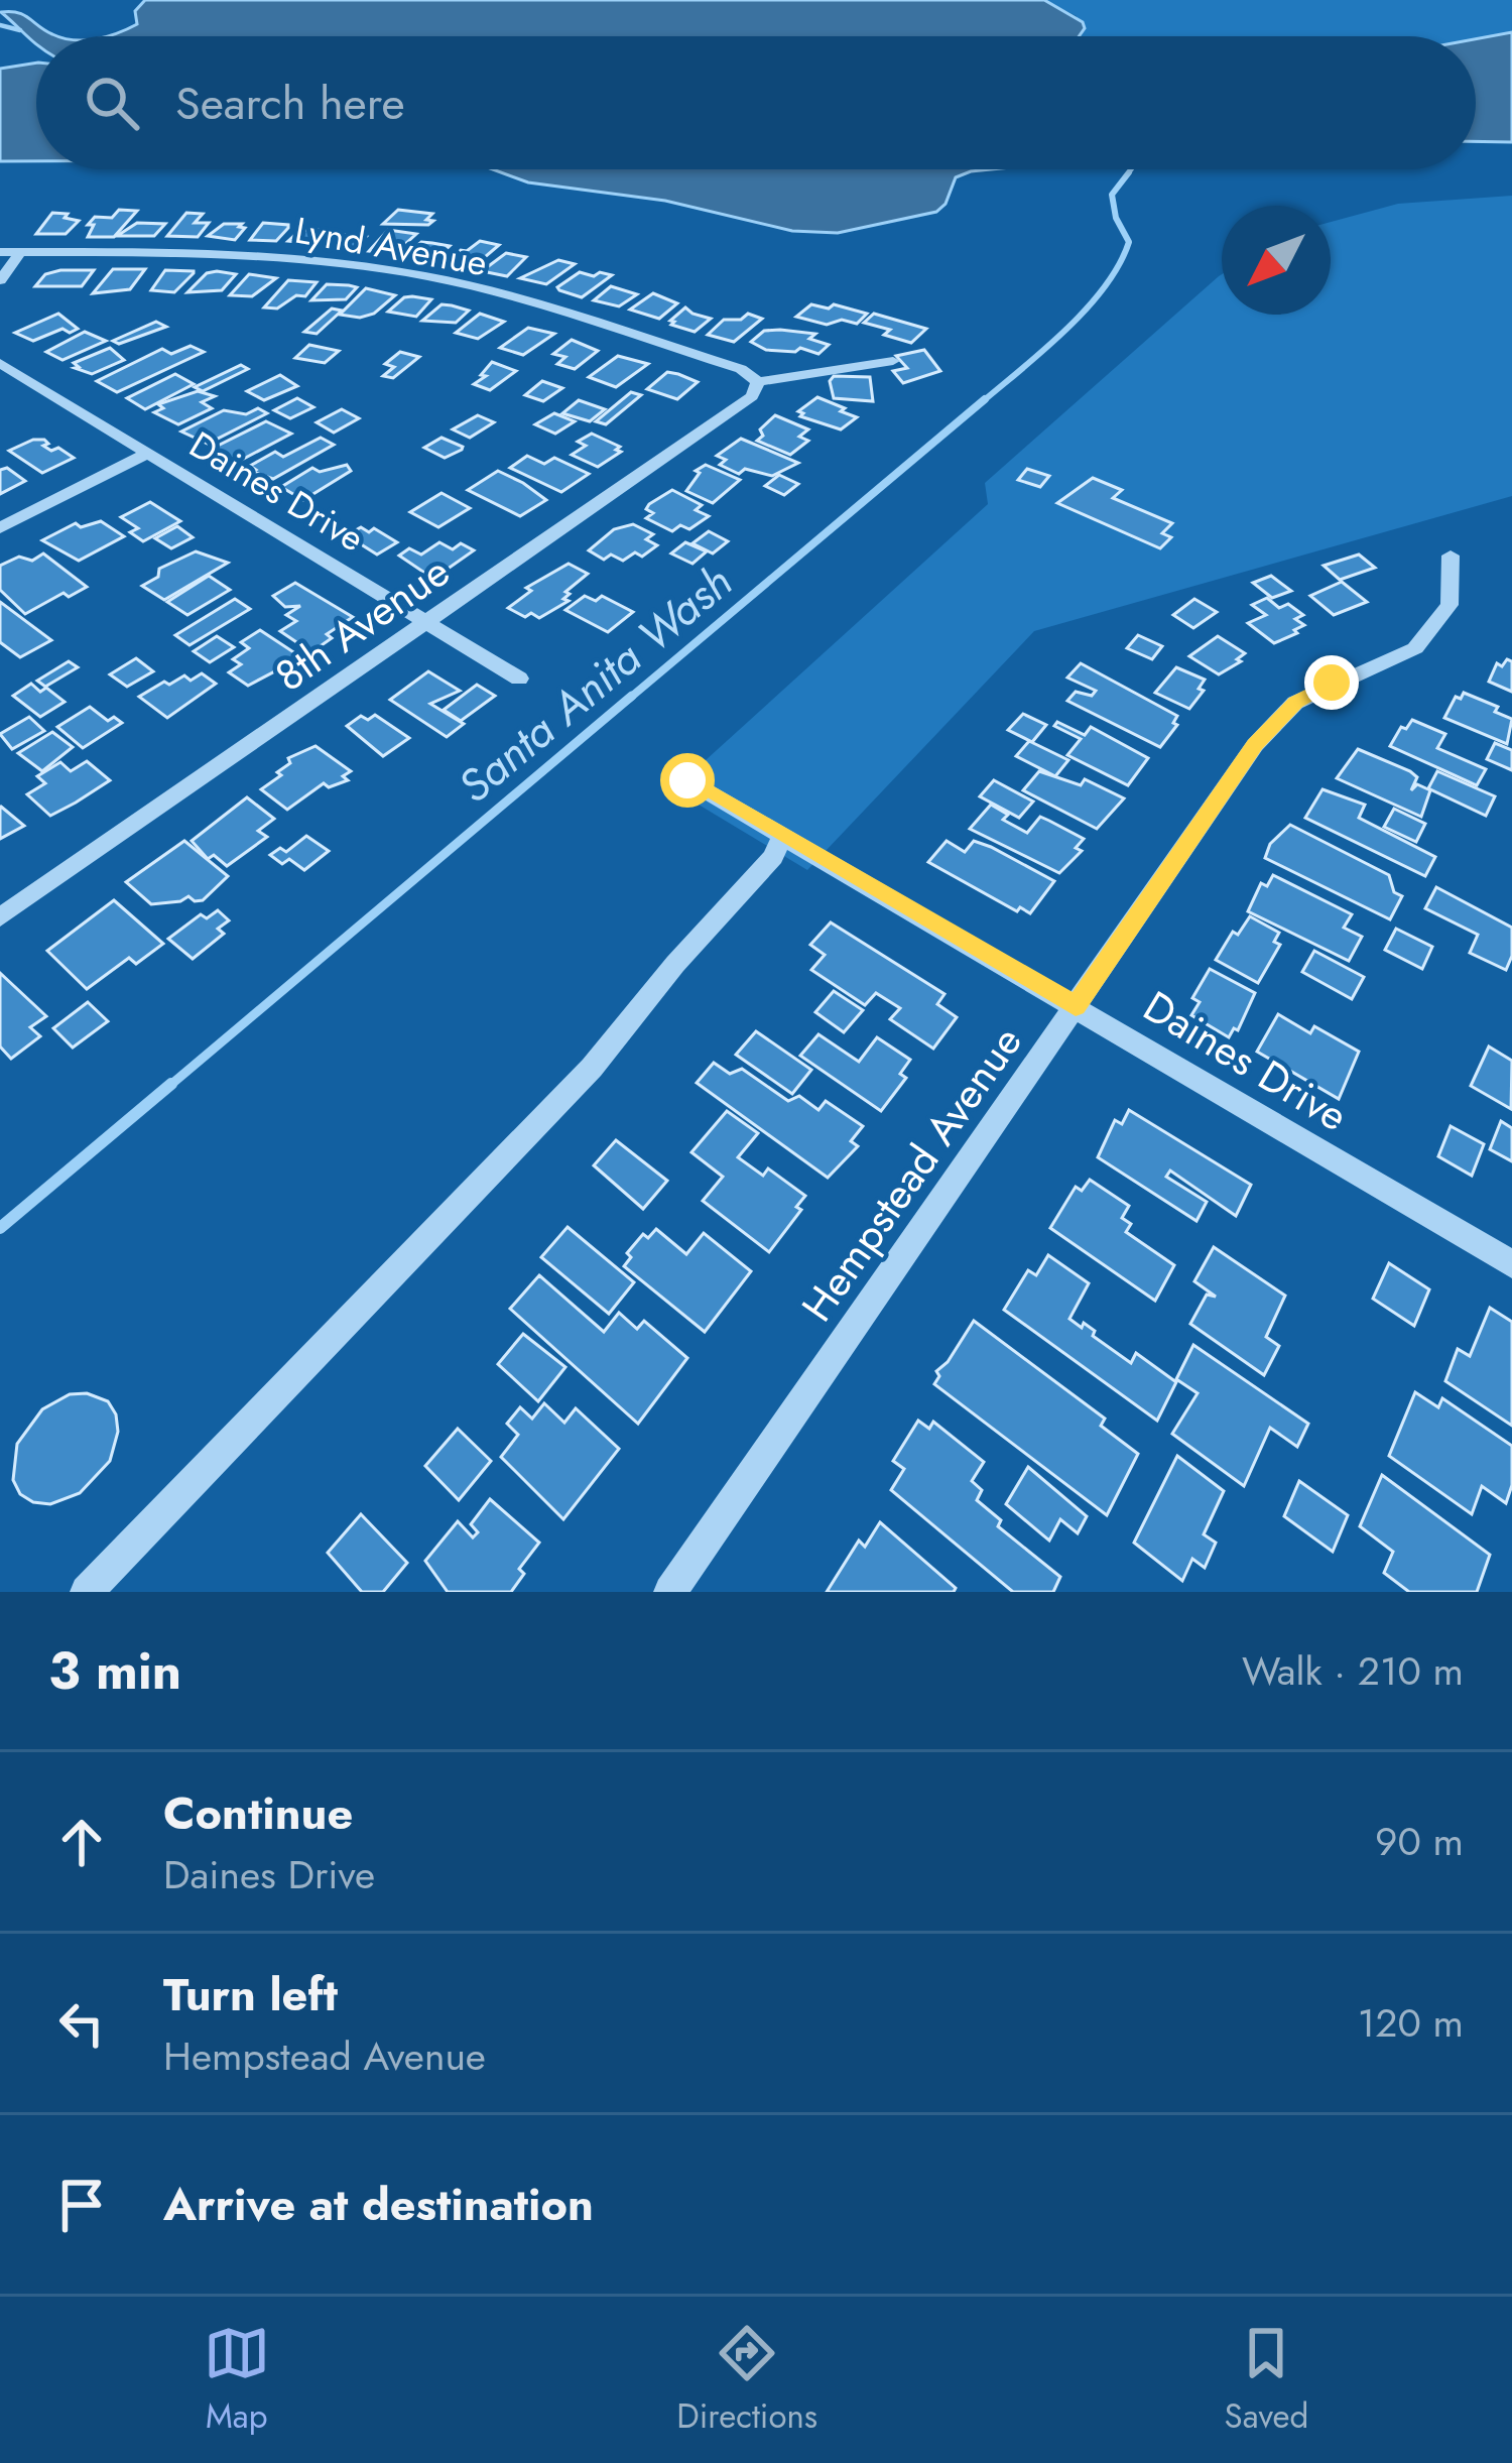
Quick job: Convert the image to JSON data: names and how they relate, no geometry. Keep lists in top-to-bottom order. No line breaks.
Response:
{"streets":{"street":["Lynd Avenue","Daines Drive","8th Avenue","Hempstead Avenue"]},"crossings":[["Lynd Avenue","8th Avenue"],["Daines Drive","8th Avenue"],["Daines Drive","Hempstead Avenue"]],"water":["Santa Anita Wash"],"north":"bottom left","page":{"search":"Search here","heading":["3 min","Walk · 210 m"],"list":[["Continue","Daines Drive","90 m"],["Turn left","Hempstead Avenue","120 m"],"Arrive at destination"],"nav":["Map","Directions","Saved"]}}
